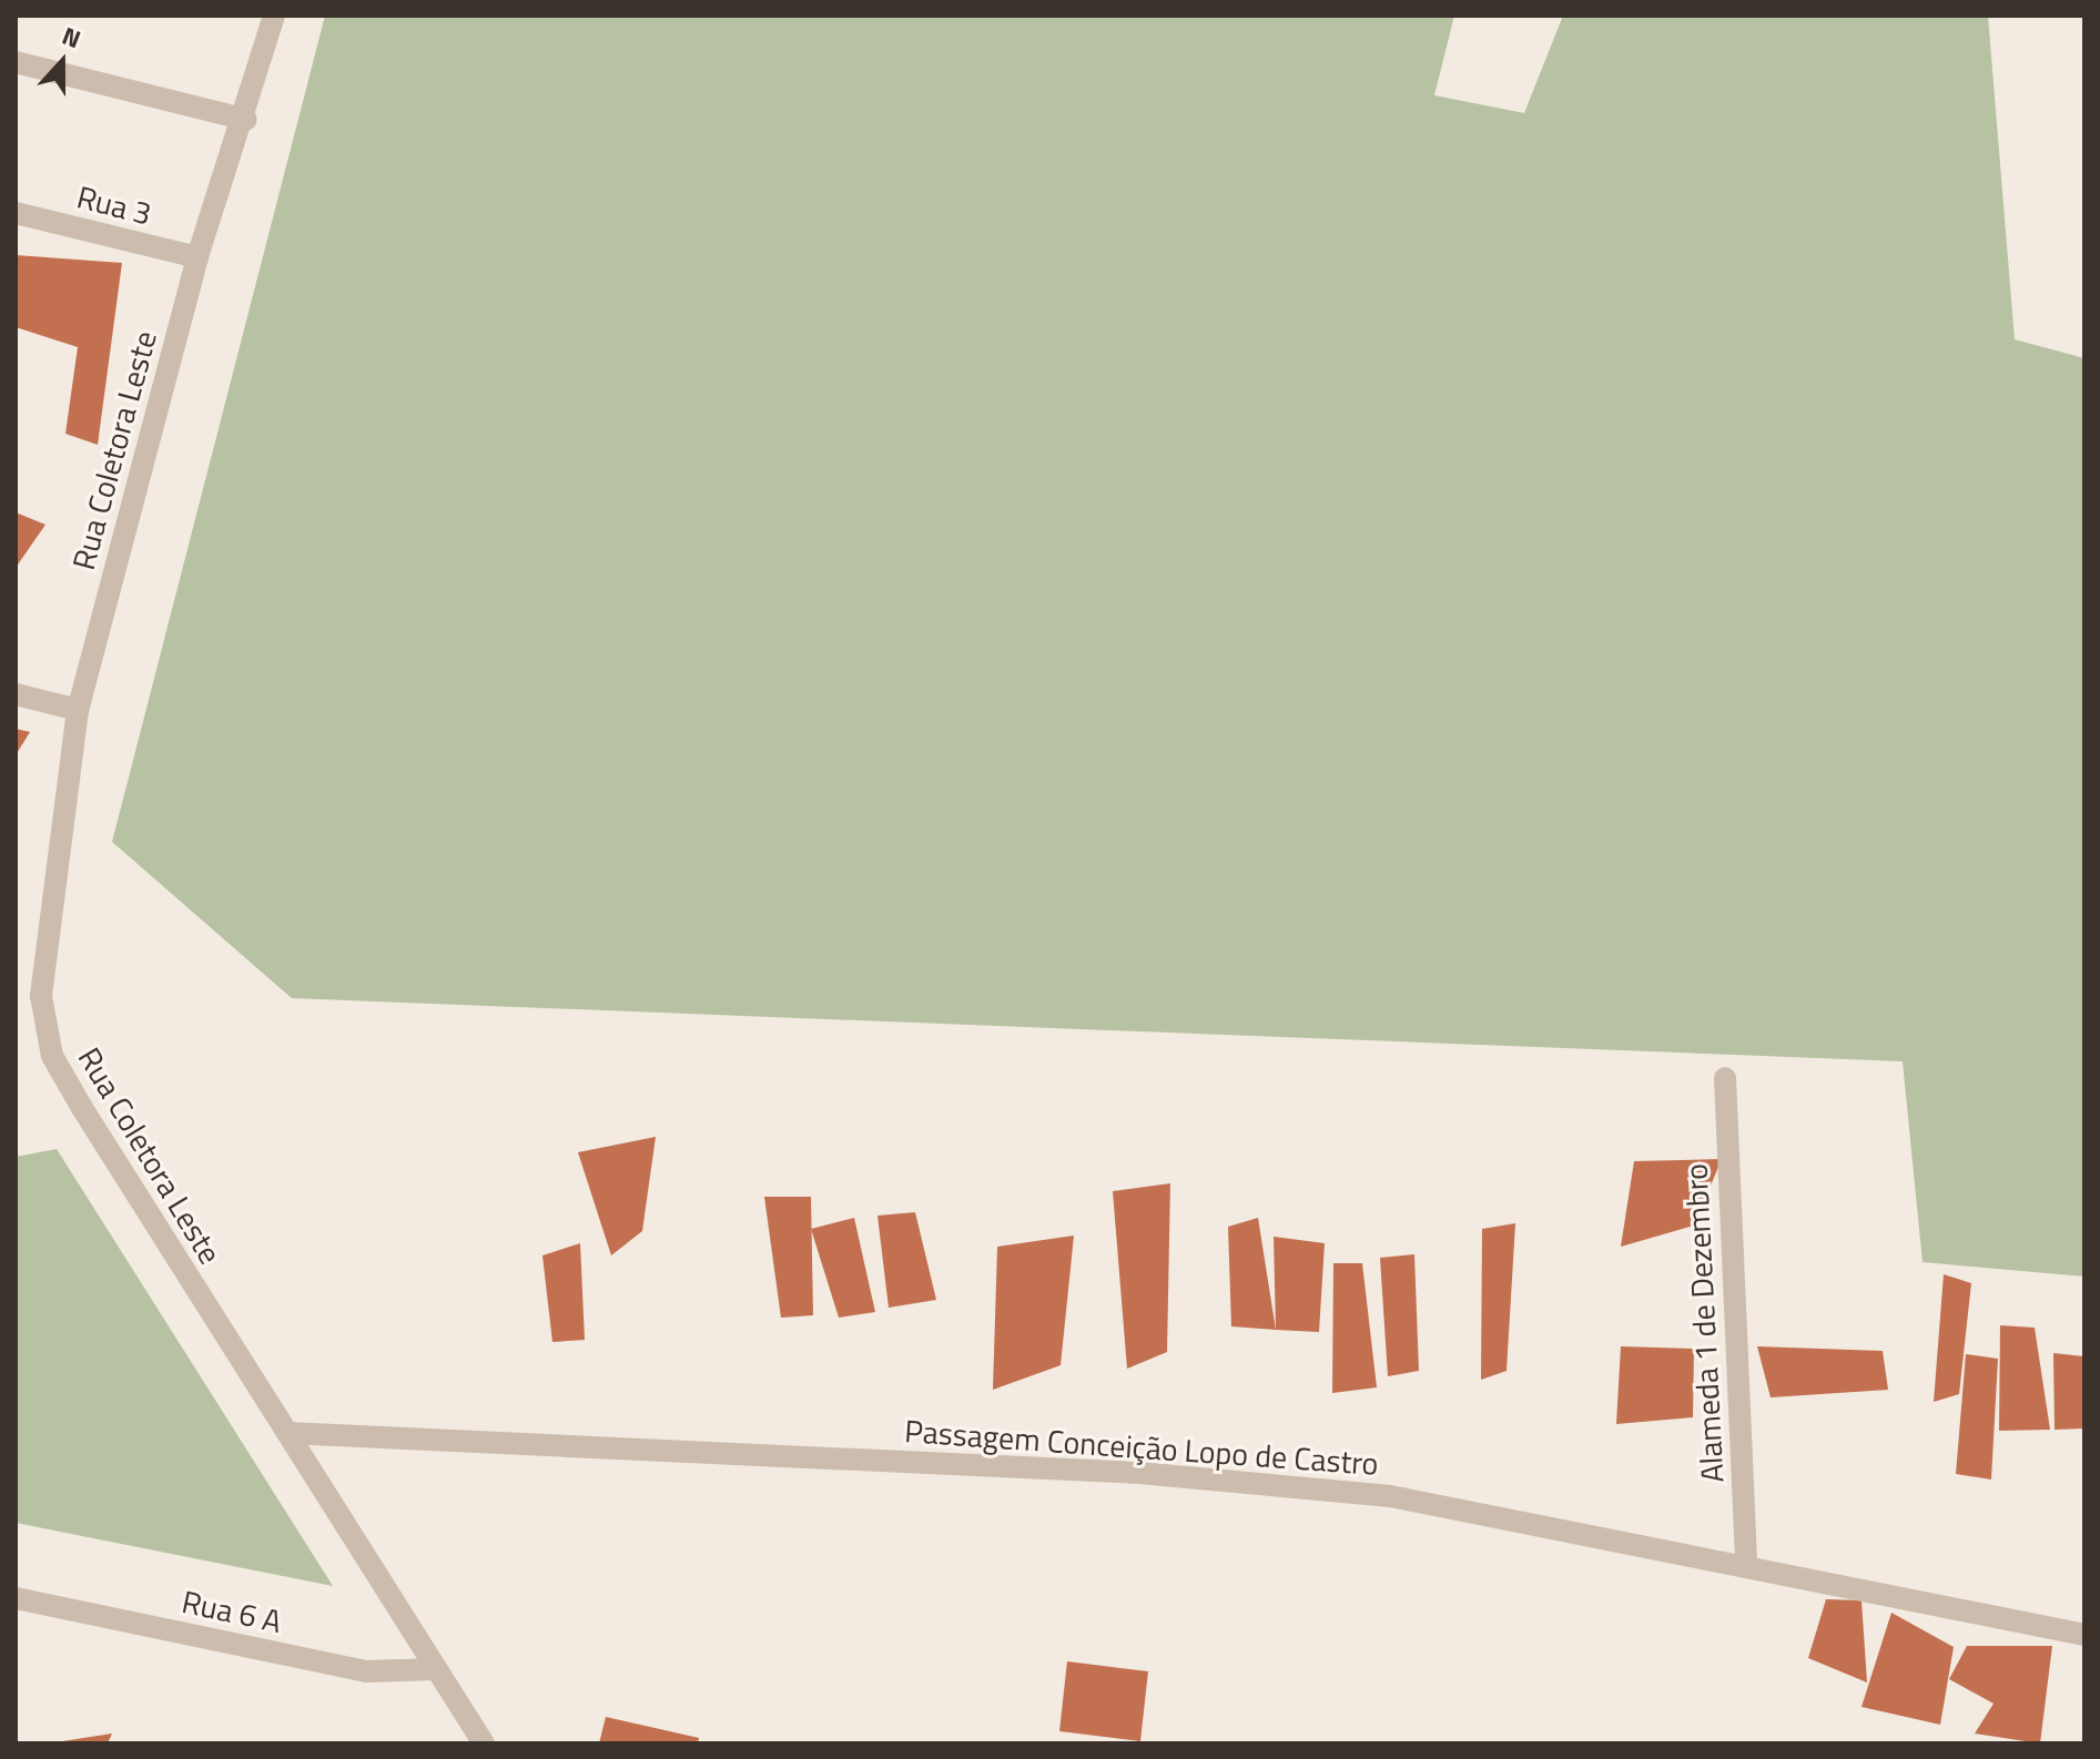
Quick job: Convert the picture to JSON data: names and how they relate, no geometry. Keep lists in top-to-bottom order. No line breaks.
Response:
{"streets":{"street":["Rua 3","Rua Coletora Leste","Alameda 1 de Dezembro","Passagem Conceição Lopo de Castro","Rua 6 A"]},"crossings":[["Rua 3","Rua Coletora Leste"],["Rua Coletora Leste","Passagem Conceição Lopo de Castro"],["Rua Coletora Leste","Rua 6 A"],["Alameda 1 de Dezembro","Passagem Conceição Lopo de Castro"]],"north":"top"}
